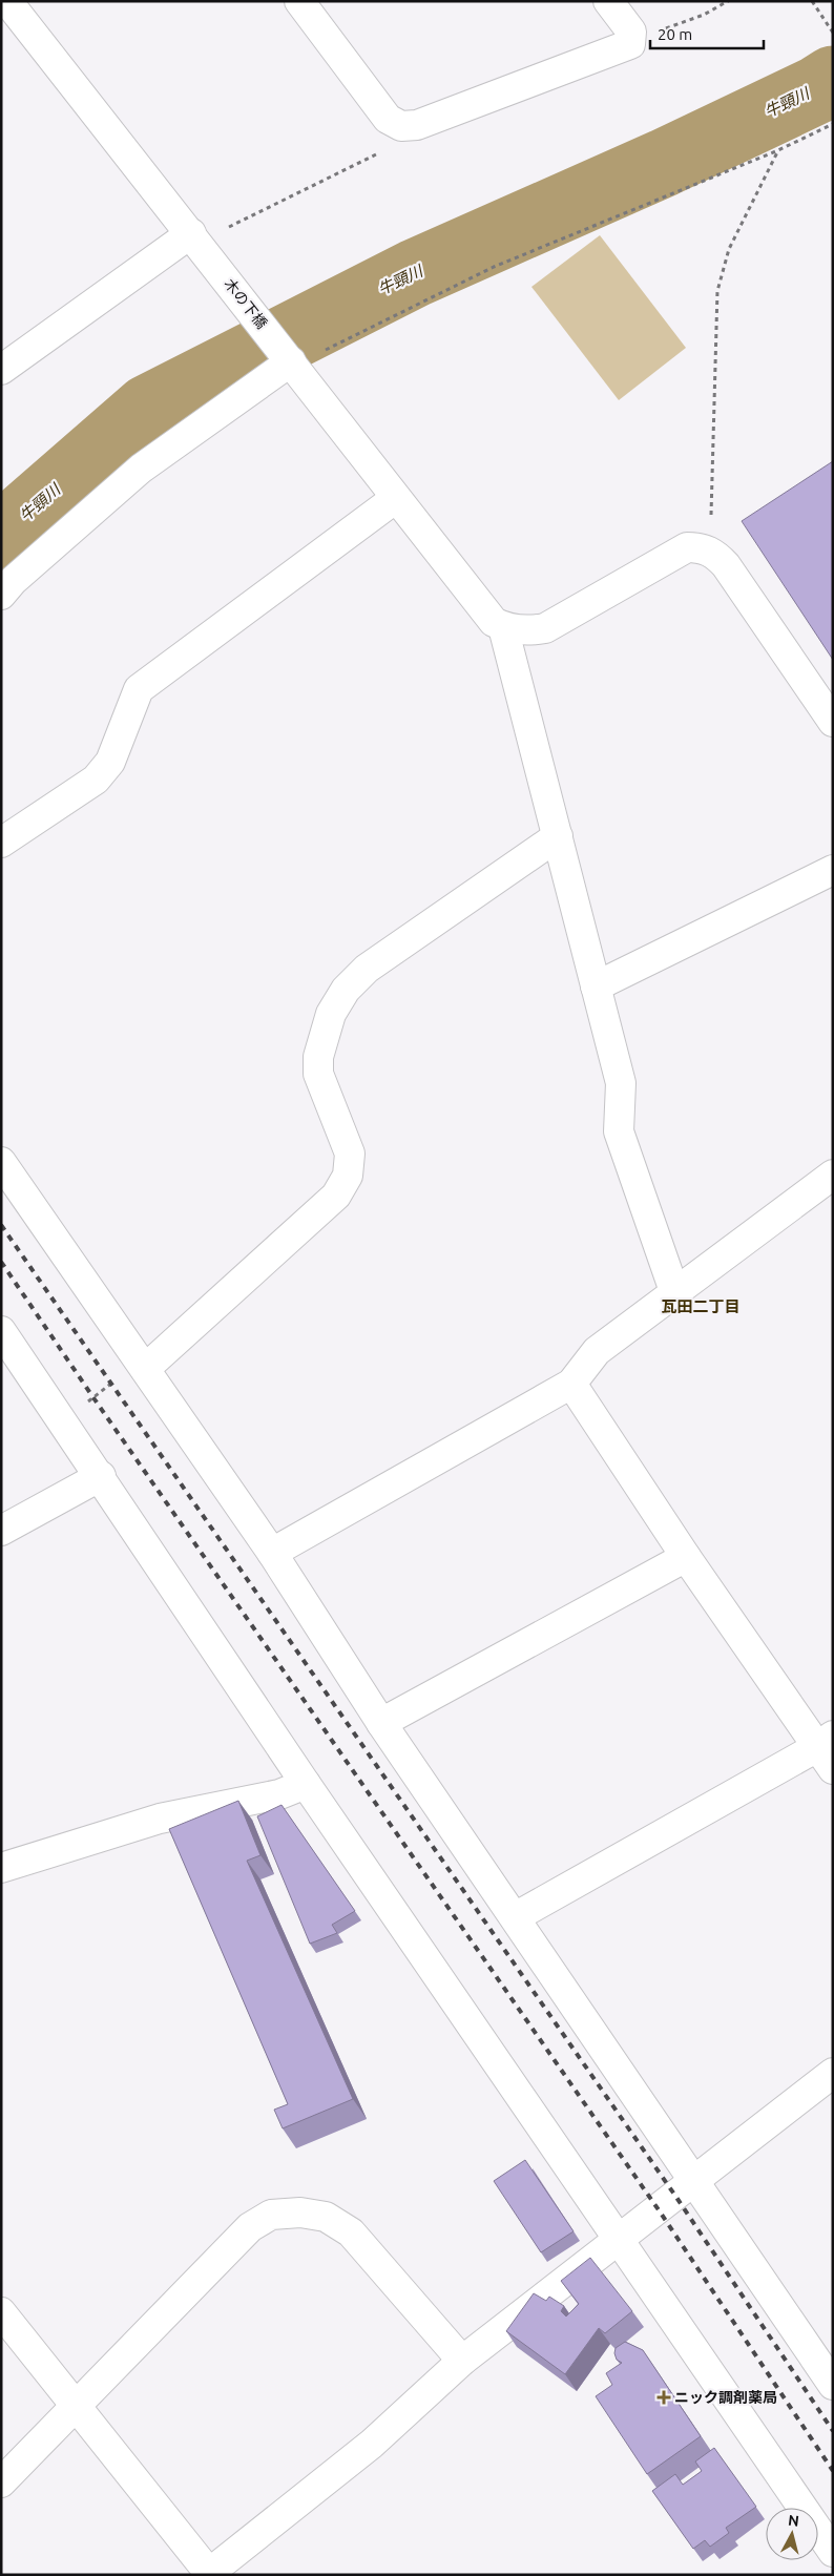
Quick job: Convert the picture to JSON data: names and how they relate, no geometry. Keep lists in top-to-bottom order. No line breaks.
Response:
{"streets":{"street":["木の下橋"]},"districts":["瓦田二丁目"],"water":["牛頸川"],"places":{"health":["ニック調剤薬局"]},"scale_bar":"20 m","north":"top"}
